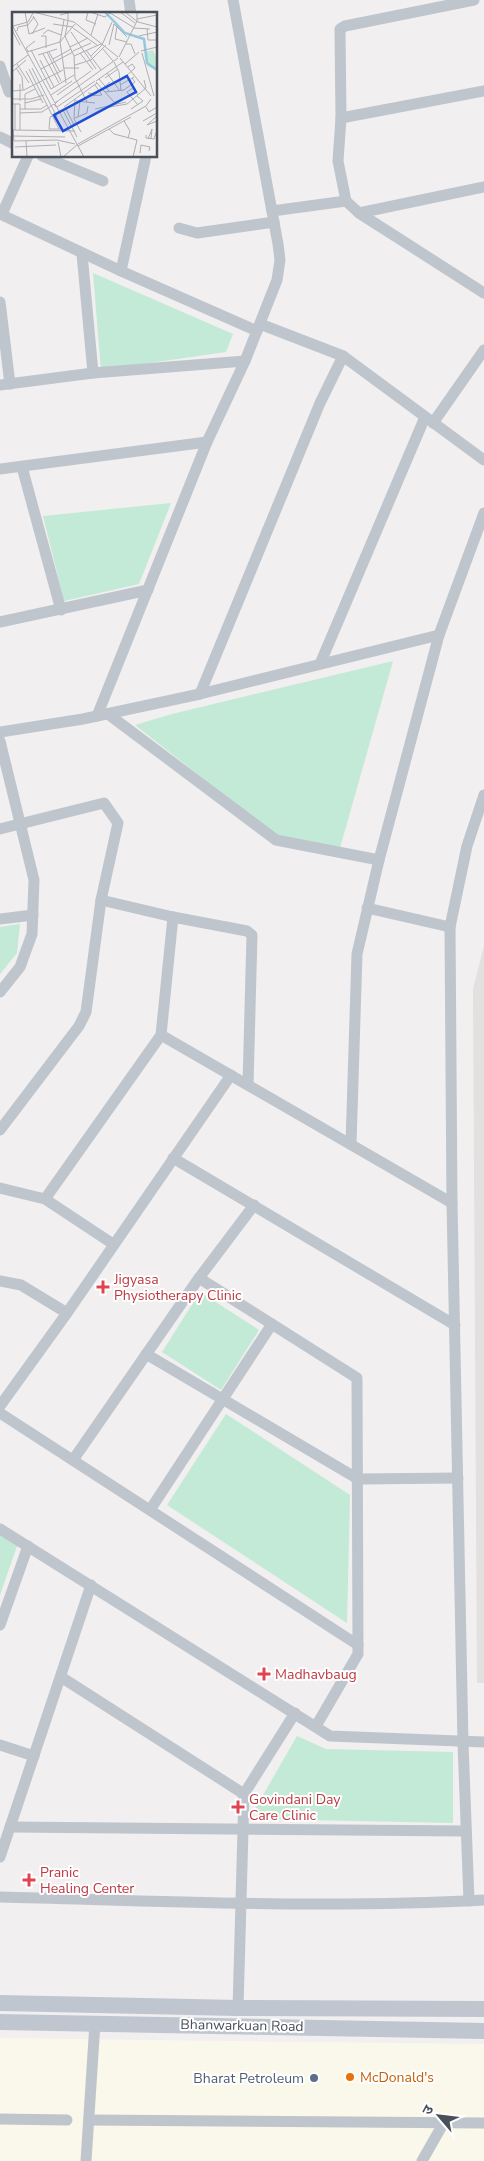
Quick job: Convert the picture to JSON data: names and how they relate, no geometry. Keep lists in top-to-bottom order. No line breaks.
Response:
{"streets":{"main road":["Bhanwarkuan Road"]},"places":{"health":["Jigyasa Physiotherapy Clinic","Madhavbaug","Govindani Day Care Clinic","Pranic Healing Center"],"other":["McDonald's","Bharat Petroleum"]},"north":"top left"}
